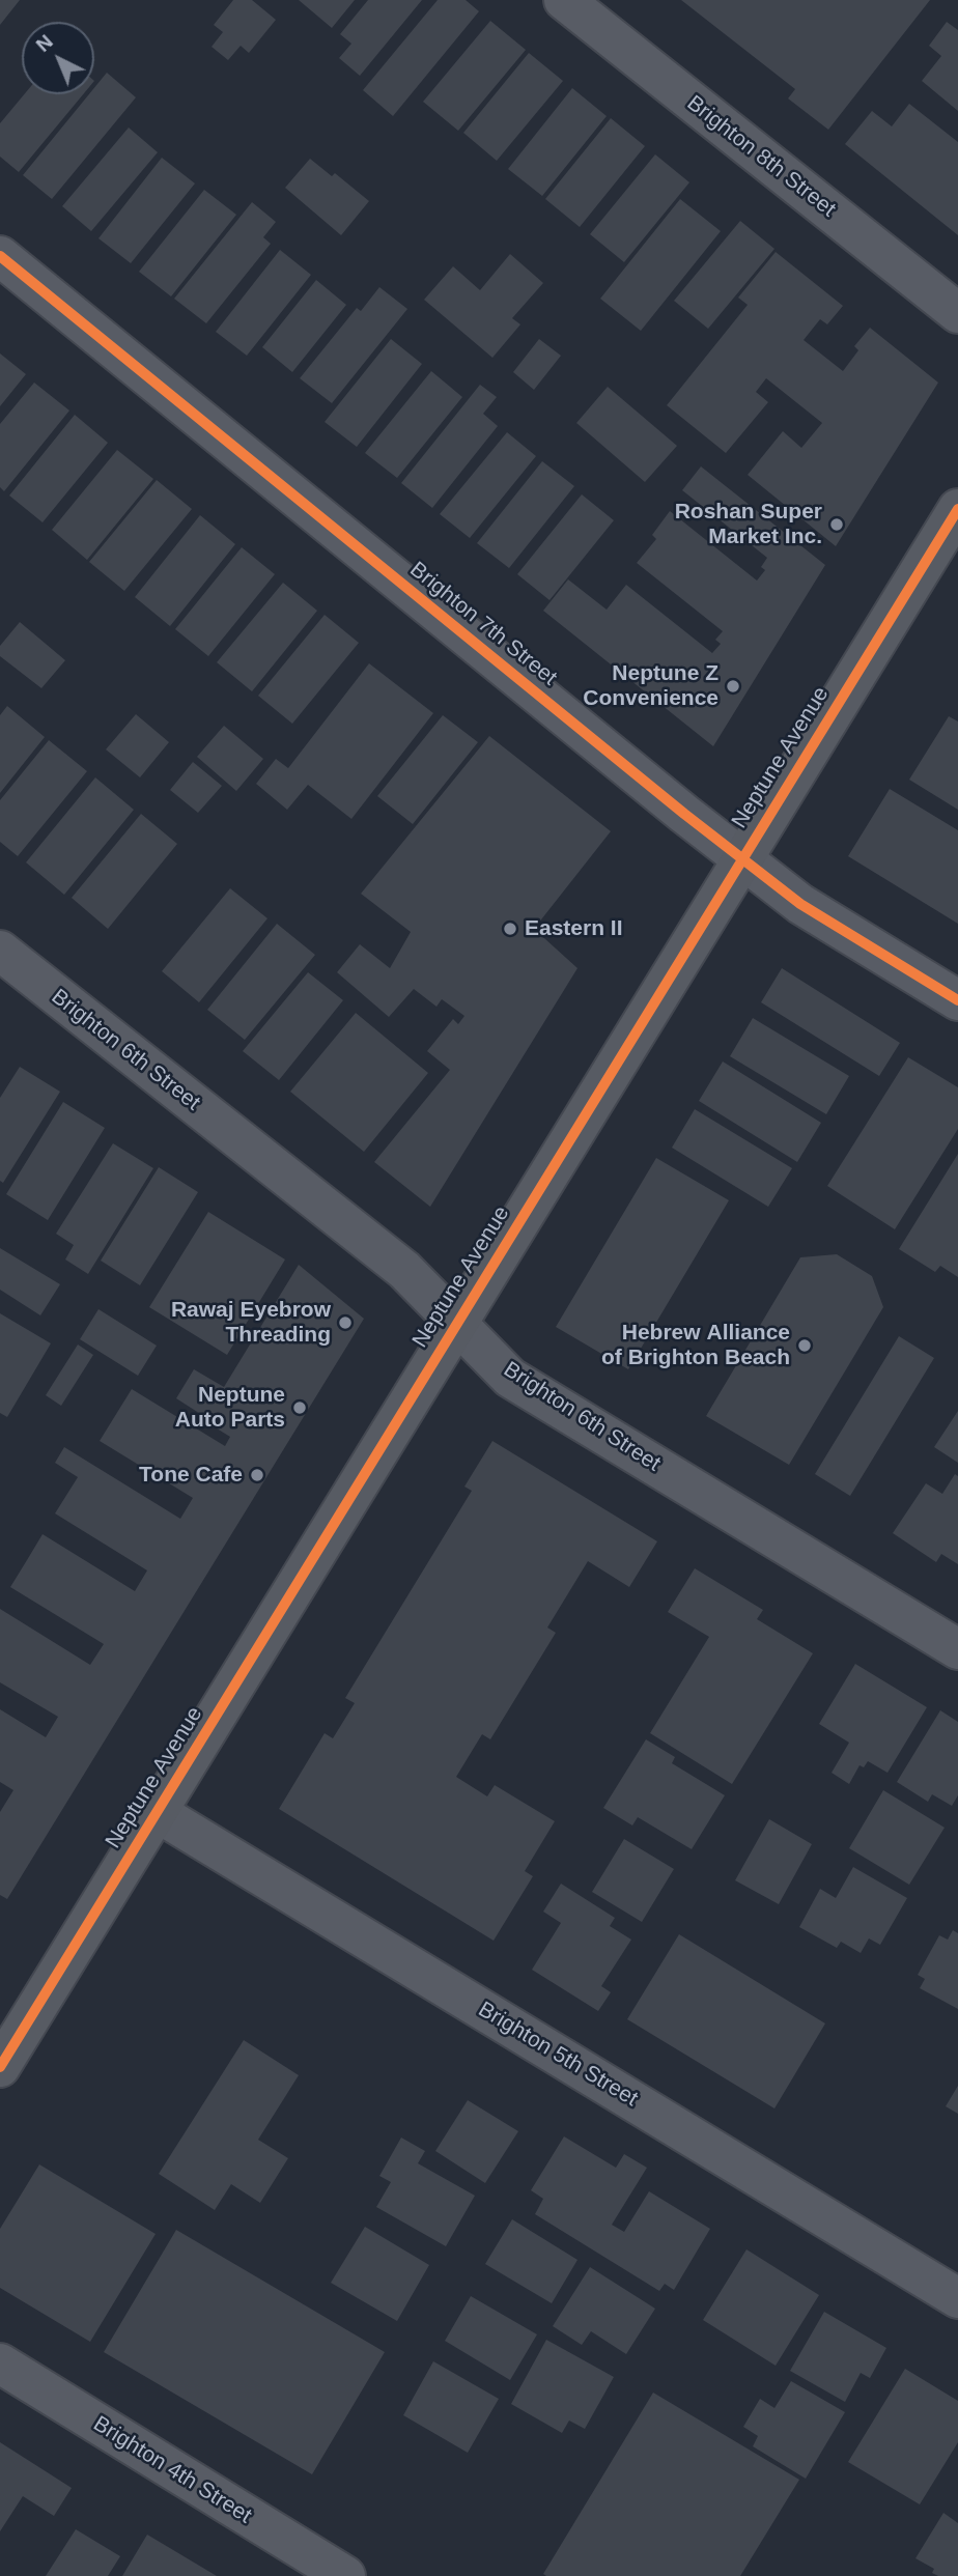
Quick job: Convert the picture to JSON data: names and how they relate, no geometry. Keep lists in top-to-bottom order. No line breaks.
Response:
{"streets":{"main road":["Neptune Avenue"],"street":["Brighton 8th Street","Brighton 7th Street","Brighton 6th Street","Brighton 5th Street","Brighton 4th Street"]},"crossings":[["Brighton 7th Street","Neptune Avenue"],["Neptune Avenue","Brighton 6th Street"],["Neptune Avenue","Brighton 5th Street"]],"places":["Roshan Super Market Inc.","Neptune Z Convenience","Eastern II","Rawaj Eyebrow Threading","Hebrew Alliance of Brighton Beach","Neptune Auto Parts","Tone Cafe"],"north":"top left"}
